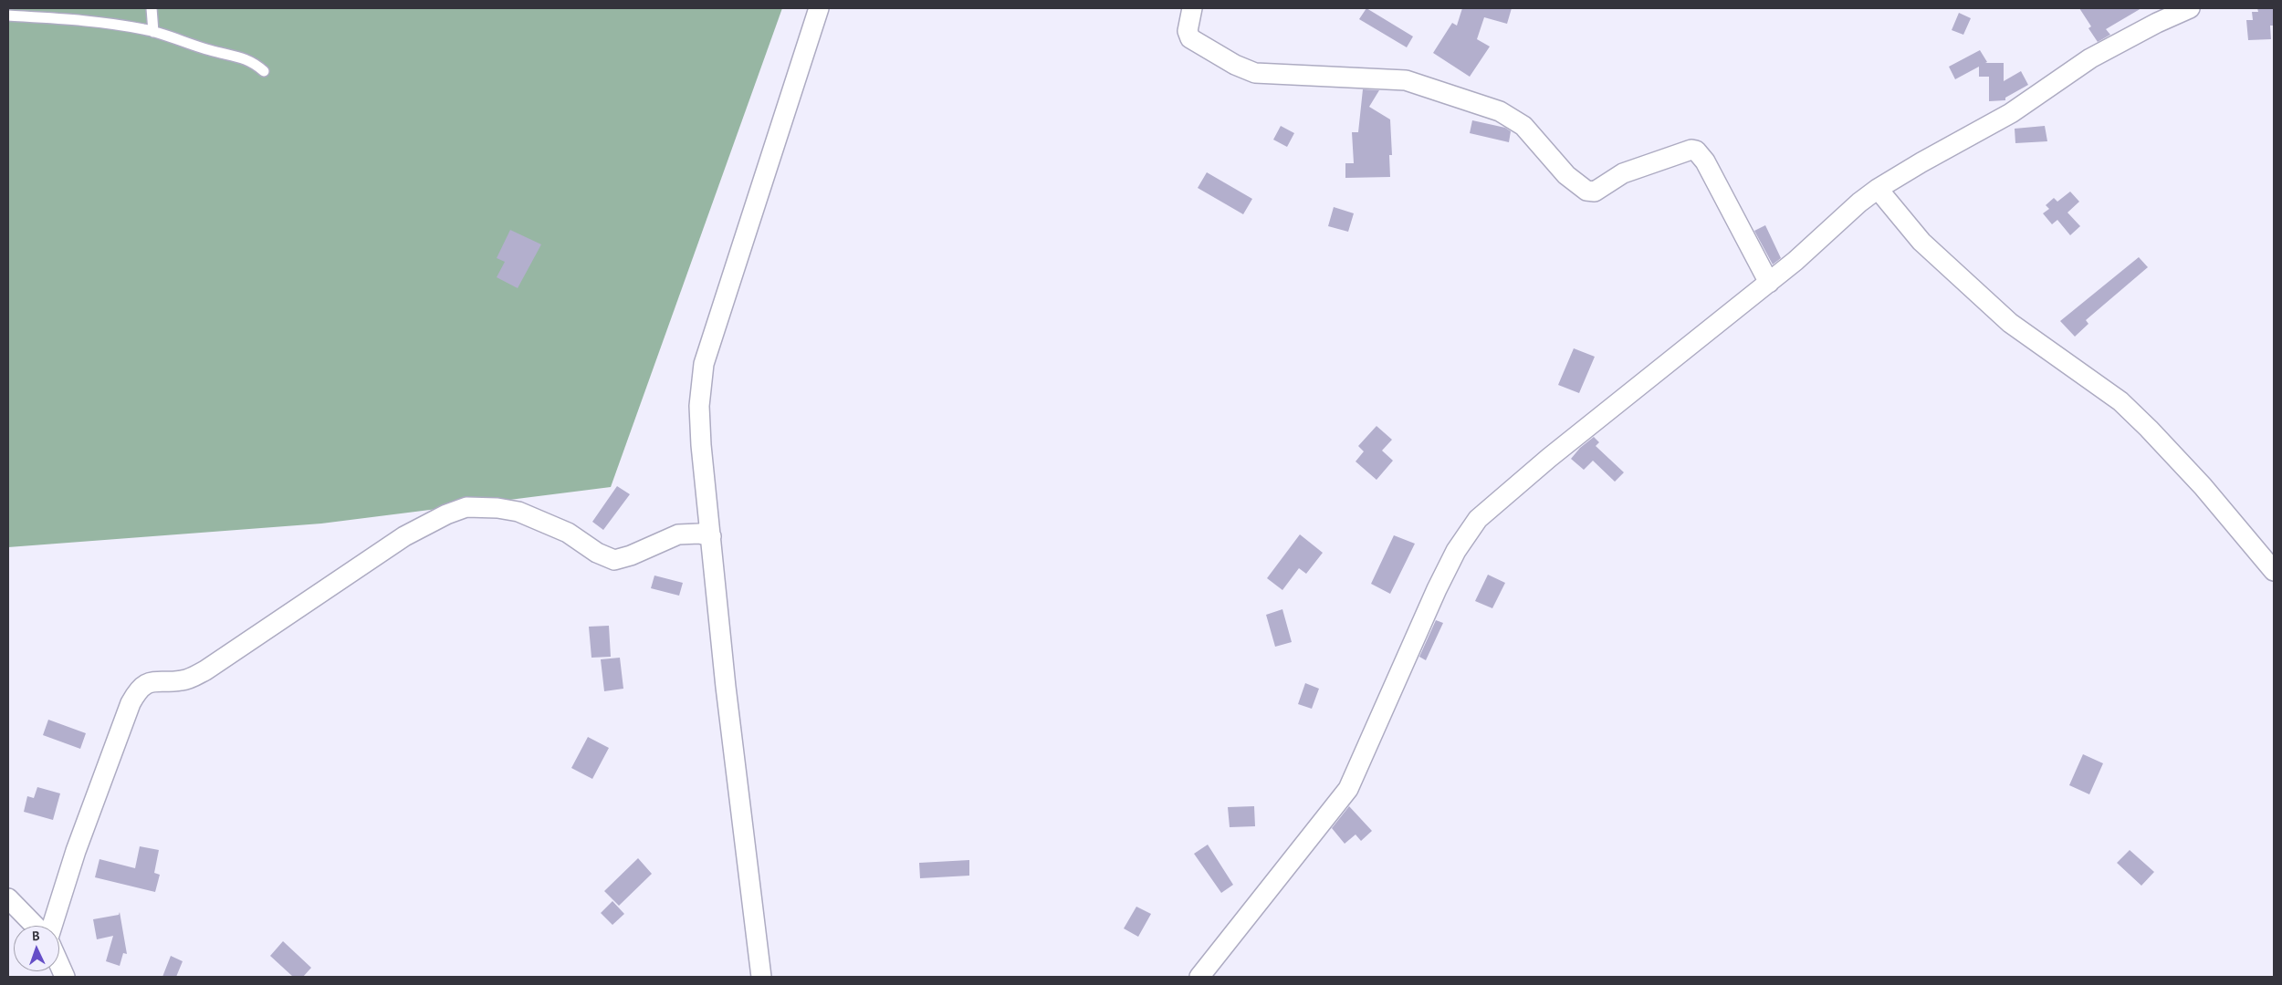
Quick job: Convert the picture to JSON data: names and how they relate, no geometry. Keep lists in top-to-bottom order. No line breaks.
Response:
{"north":"top"}
